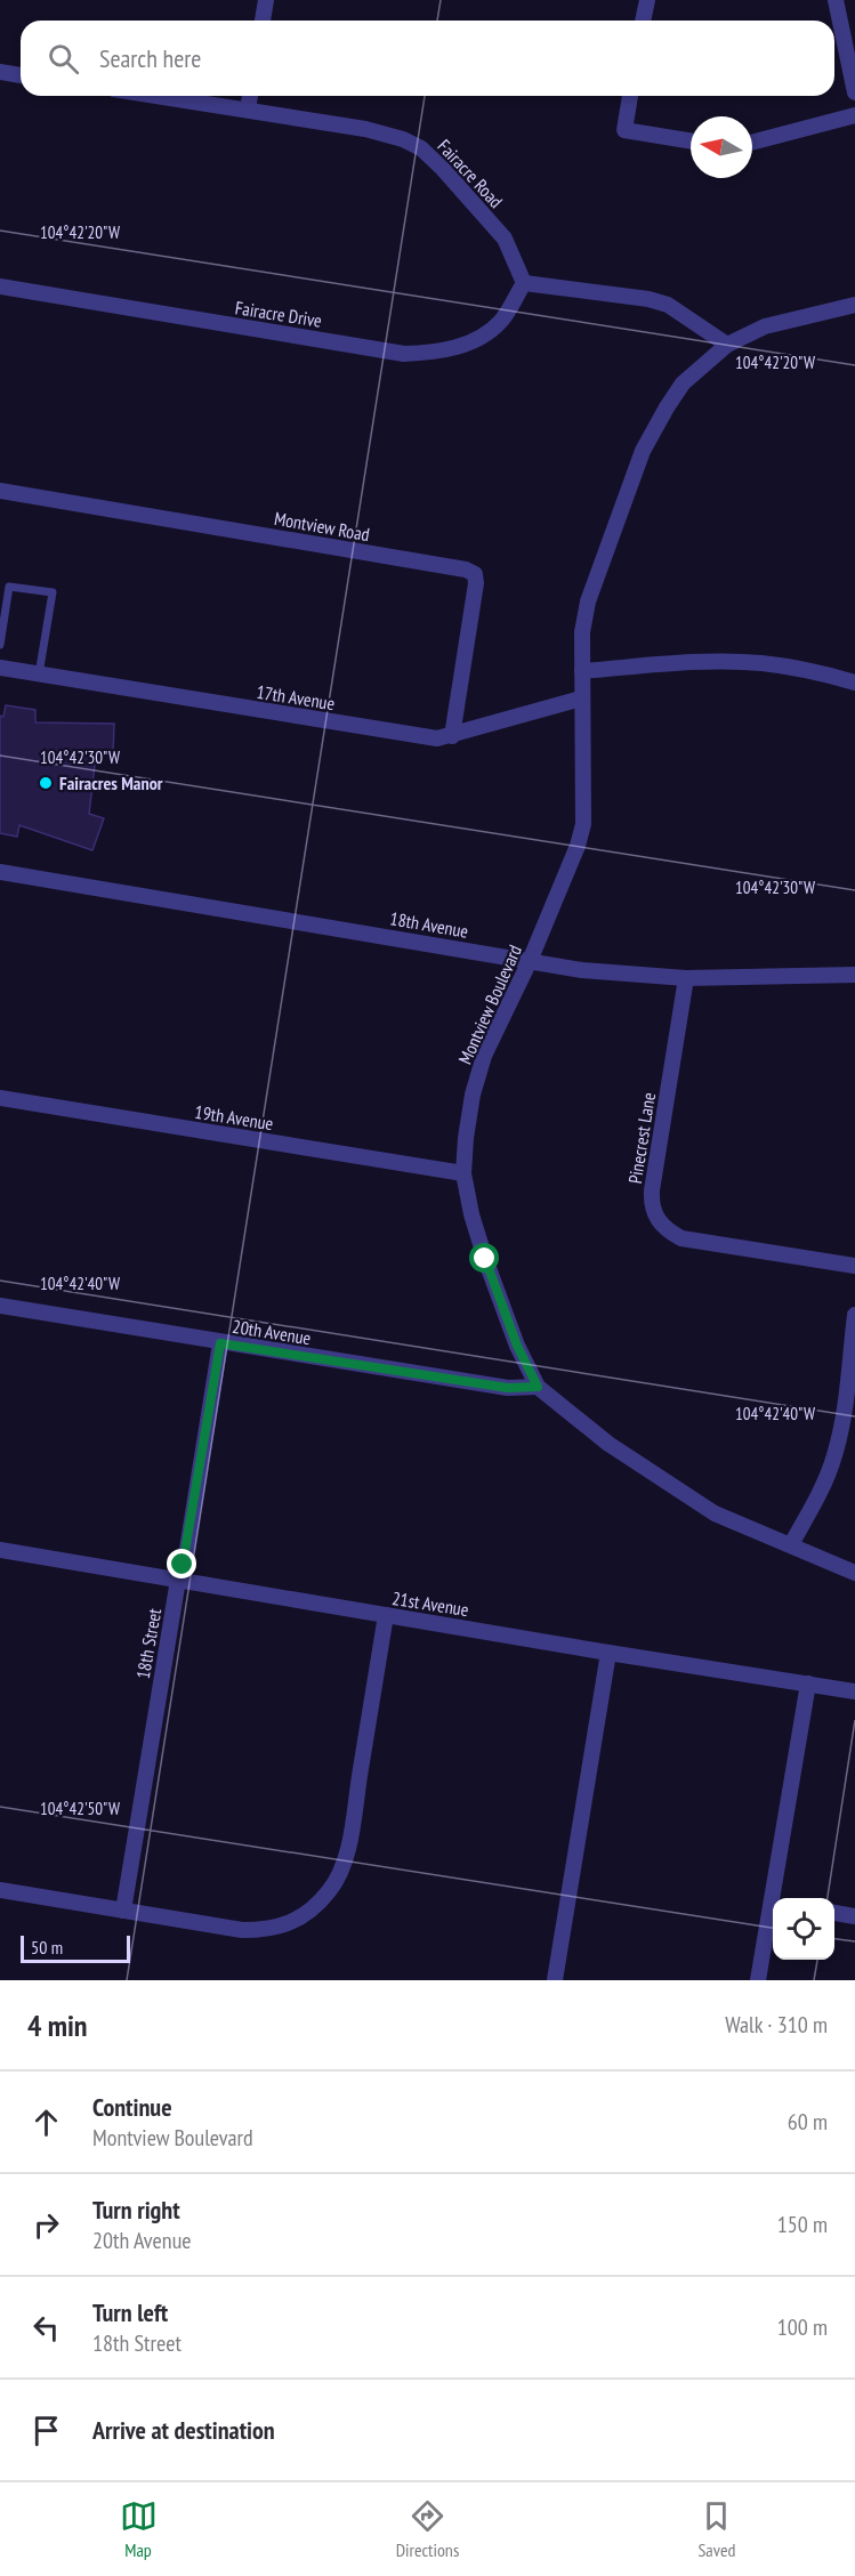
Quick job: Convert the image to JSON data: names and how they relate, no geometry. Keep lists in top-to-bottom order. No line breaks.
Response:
{"streets":{"street":["Fairacre Road","Fairacre Drive","Montview Road","17th Avenue","18th Avenue","Montview Boulevard","19th Avenue","Pinecrest Lane","20th Avenue","21st Avenue","18th Street"]},"crossings":[["Fairacre Road","Fairacre Drive"],["Montview Road","17th Avenue"],["17th Avenue","Montview Boulevard"],["18th Avenue","Montview Boulevard"],["18th Avenue","Pinecrest Lane"],["Montview Boulevard","19th Avenue"],["Montview Boulevard","20th Avenue"],["20th Avenue","18th Street"],["21st Avenue","18th Street"]],"places":["Fairacres Manor"],"scale_bar":"50 m","north":"left","page":{"search":"Search here","scale":"50 m","heading":["4 min","Walk · 310 m"],"list":[["Continue","Montview Boulevard","60 m"],["Turn right","20th Avenue","150 m"],["Turn left","18th Street","100 m"],"Arrive at destination"],"nav":["Map","Directions","Saved"]},"coordinates":["104°42'20\"W","104°42'30\"W","104°42'40\"W","104°42'50\"W"]}
